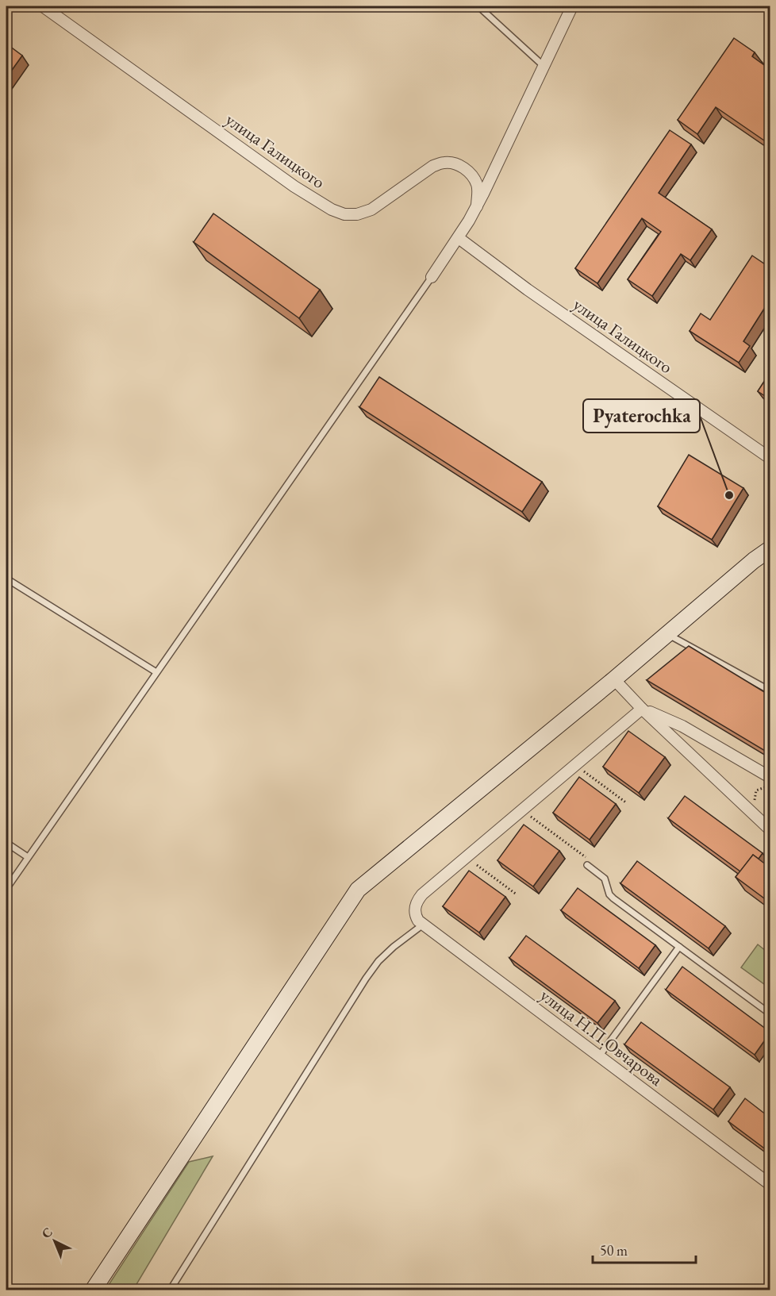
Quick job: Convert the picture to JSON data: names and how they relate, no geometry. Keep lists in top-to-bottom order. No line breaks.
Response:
{"streets":{"street":["улица Галицкого","улица Н.П.Овчарова"]},"places":["Pyaterochka"],"scale_bar":"50 m","north":"top left"}
